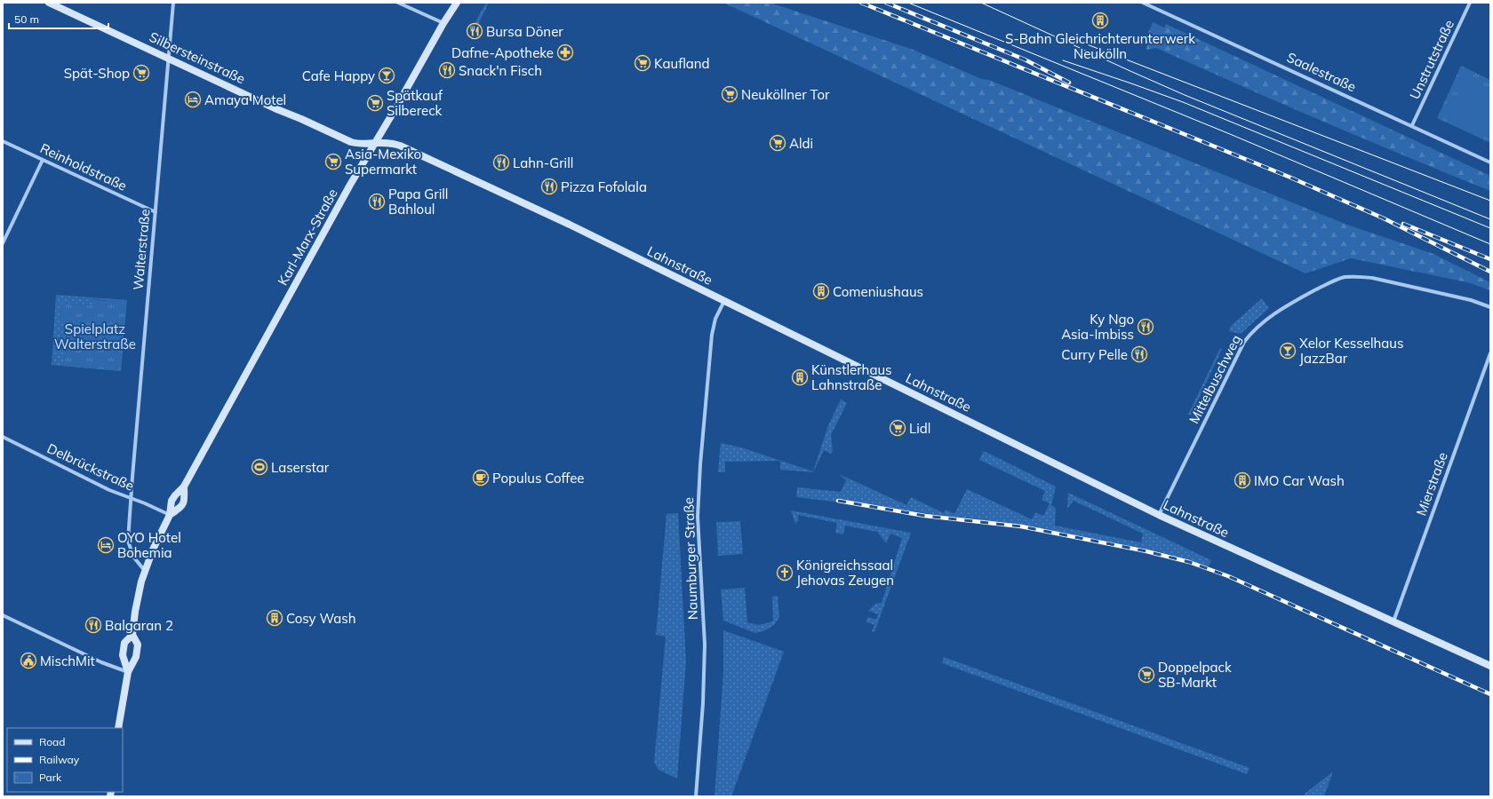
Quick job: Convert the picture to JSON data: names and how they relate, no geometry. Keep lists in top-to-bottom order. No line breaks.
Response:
{"streets":{"street":["Silbersteinstraße","Unstrutstraße","Saalestraße","Reinholdstraße","Karl-Marx-Straße","Walterstraße","Lahnstraße","Mittelbuschweg","Delbrückstraße","Mierstraße","Naumburger Straße"]},"crossings":[["Silbersteinstraße","Karl-Marx-Straße"],["Silbersteinstraße","Walterstraße"],["Silbersteinstraße","Lahnstraße"],["Unstrutstraße","Saalestraße"],["Reinholdstraße","Walterstraße"],["Karl-Marx-Straße","Lahnstraße"],["Karl-Marx-Straße","Delbrückstraße"],["Walterstraße","Delbrückstraße"],["Lahnstraße","Mittelbuschweg"],["Lahnstraße","Mierstraße"],["Lahnstraße","Naumburger Straße"]],"parks":["Spielplatz Walterstraße"],"places":{"building":["S-Bahn Gleichrichterunterwerk Neukölln","Comeniushaus","Künstlerhaus Lahnstraße","IMO Car Wash","Cosy Wash"],"restaurant":["Bursa Döner","Snack'n Fisch","Lahn-Grill","Pizza Fofolala","Papa Grill Bahloul","Ky Ngo Asia-Imbiss","Curry Pelle","Balgaran 2"],"pharmacy":["Dafne-Apotheke"],"supermarket":["Kaufland","Spät-Shop","Neuköllner Tor","Spätkauf Silbereck","Aldi","Asia-Mexiko Supermarkt","Lidl","Doppelpack SB-Markt"],"bar":["Cafe Happy","Xelor Kesselhaus JazzBar"],"hotel":["Amaya Motel","OYO Hotel Bohemia"],"sports":["Laserstar"],"cafe":["Populus Coffee"],"church":["Königreichssaal Jehovas Zeugen"],"public building":["MischMit"]},"legend":["Road","Railway","Park"],"scale_bar":"50 m"}
